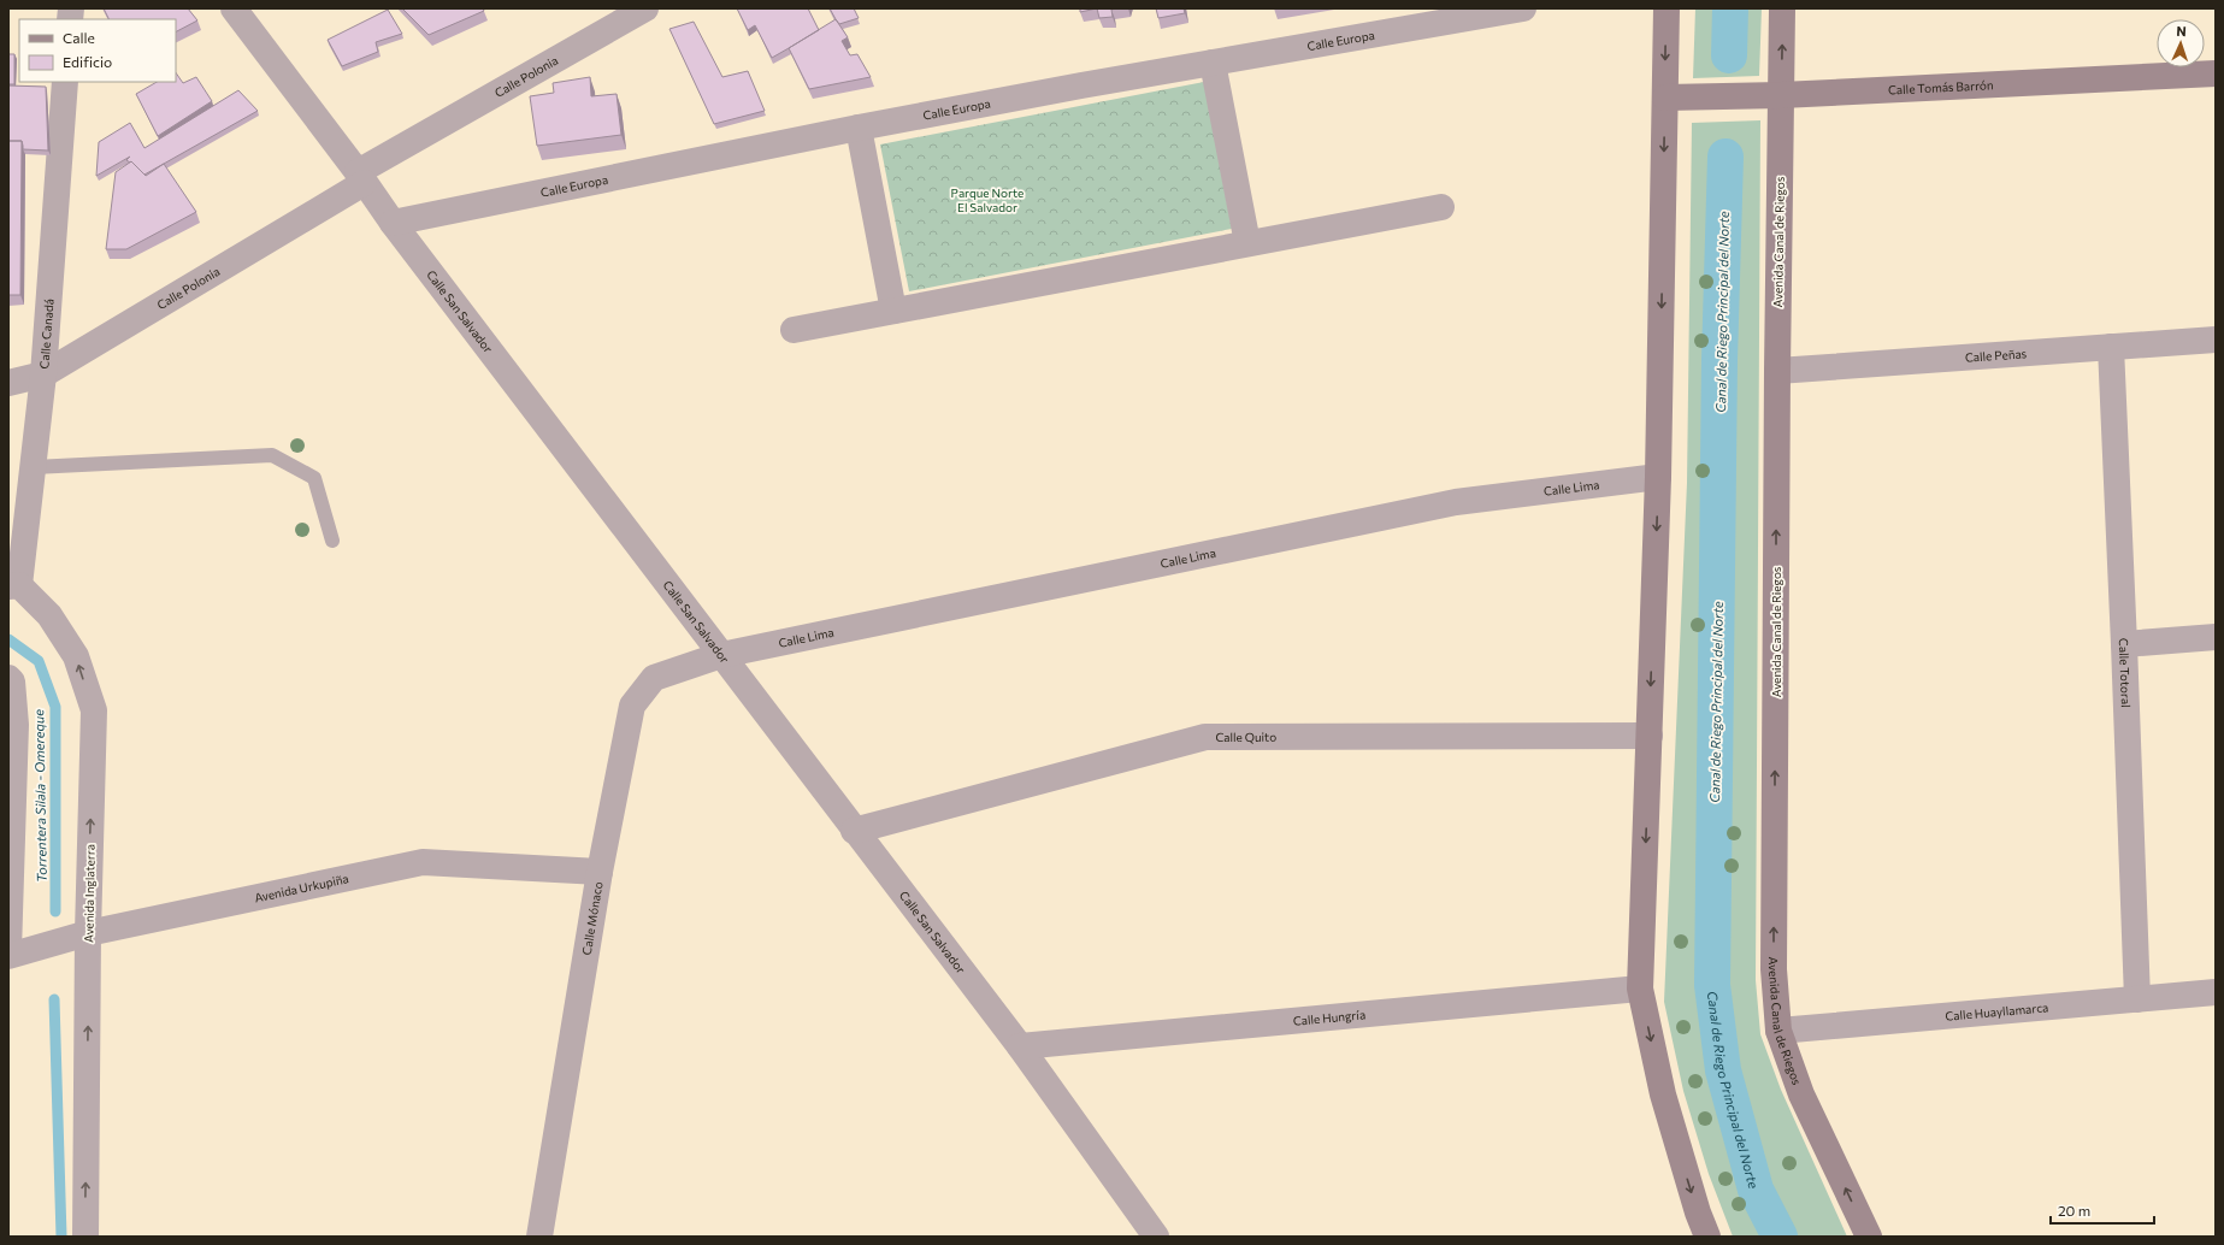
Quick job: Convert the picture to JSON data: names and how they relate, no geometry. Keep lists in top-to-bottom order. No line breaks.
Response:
{"streets":{"street":["Calle Europa","Calle Polonia","Calle Tomás Barrón","Avenida Canal de Riegos","Calle San Salvador","Calle Canadá","Calle Peñas","Calle Lima","Calle Totoral","Calle Quito","Avenida Urkupiña","Avenida Inglaterra","Calle Mónaco","Calle Huayllamarca","Calle Hungría"]},"crossings":[["Calle Europa","Calle San Salvador"],["Calle Polonia","Calle San Salvador"],["Calle Polonia","Calle Canadá"],["Calle Tomás Barrón","Avenida Canal de Riegos"],["Avenida Canal de Riegos","Calle Peñas"],["Avenida Canal de Riegos","Calle Huayllamarca"],["Calle San Salvador","Calle Lima"],["Calle San Salvador","Calle Quito"],["Calle San Salvador","Calle Mónaco"],["Calle San Salvador","Calle Hungría"],["Calle Canadá","Avenida Inglaterra"],["Calle Peñas","Calle Totoral"],["Calle Lima","Calle Mónaco"],["Calle Totoral","Calle Huayllamarca"],["Avenida Urkupiña","Avenida Inglaterra"],["Avenida Urkupiña","Calle Mónaco"]],"water":["Canal de Riego Principal del Norte","Torrentera Silala - Omereque"],"parks":["Parque Norte El Salvador"],"legend":["Calle","Edificio"],"scale_bar":"20 m","north":"top"}
